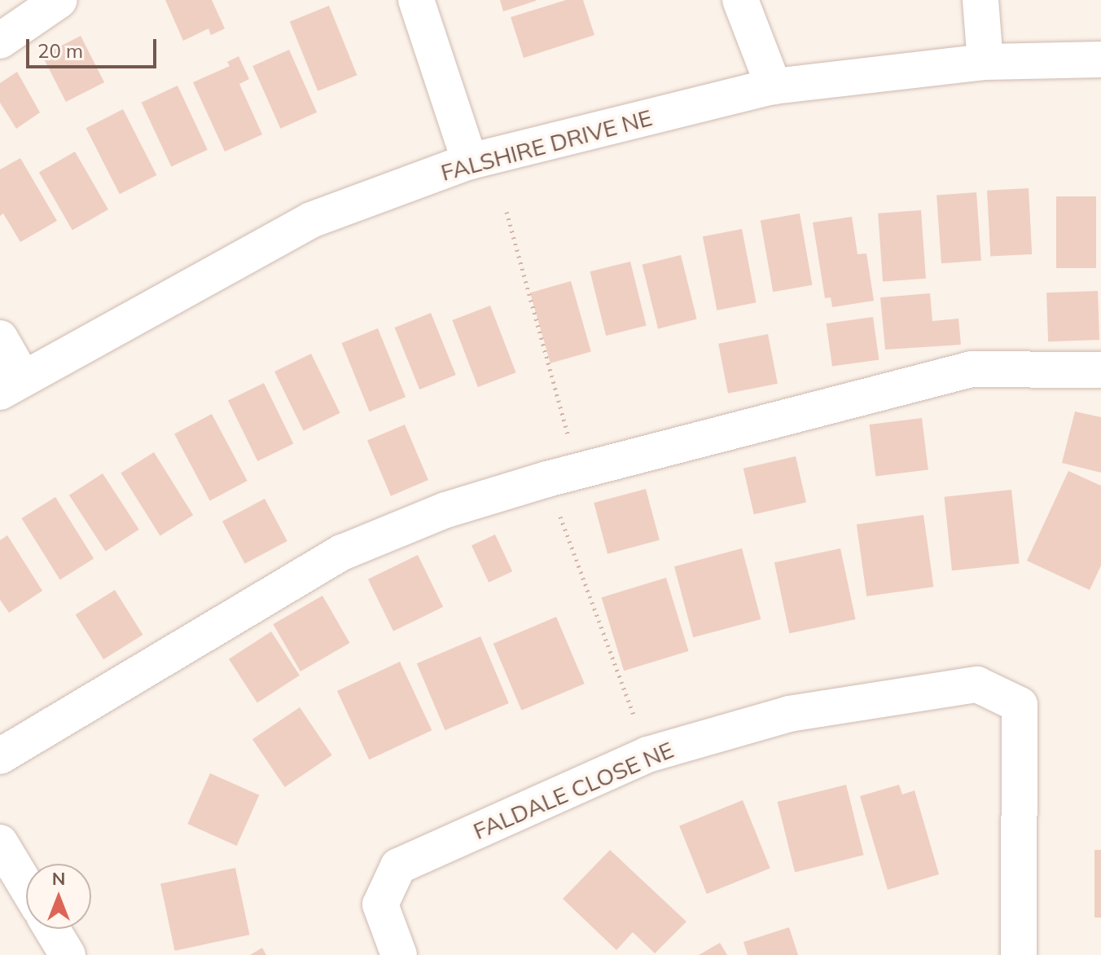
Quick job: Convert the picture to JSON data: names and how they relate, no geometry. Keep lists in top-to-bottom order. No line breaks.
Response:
{"streets":{"street":["FALSHIRE DRIVE NE","FALDALE CLOSE NE"]},"scale_bar":"20 m","north":"top"}
